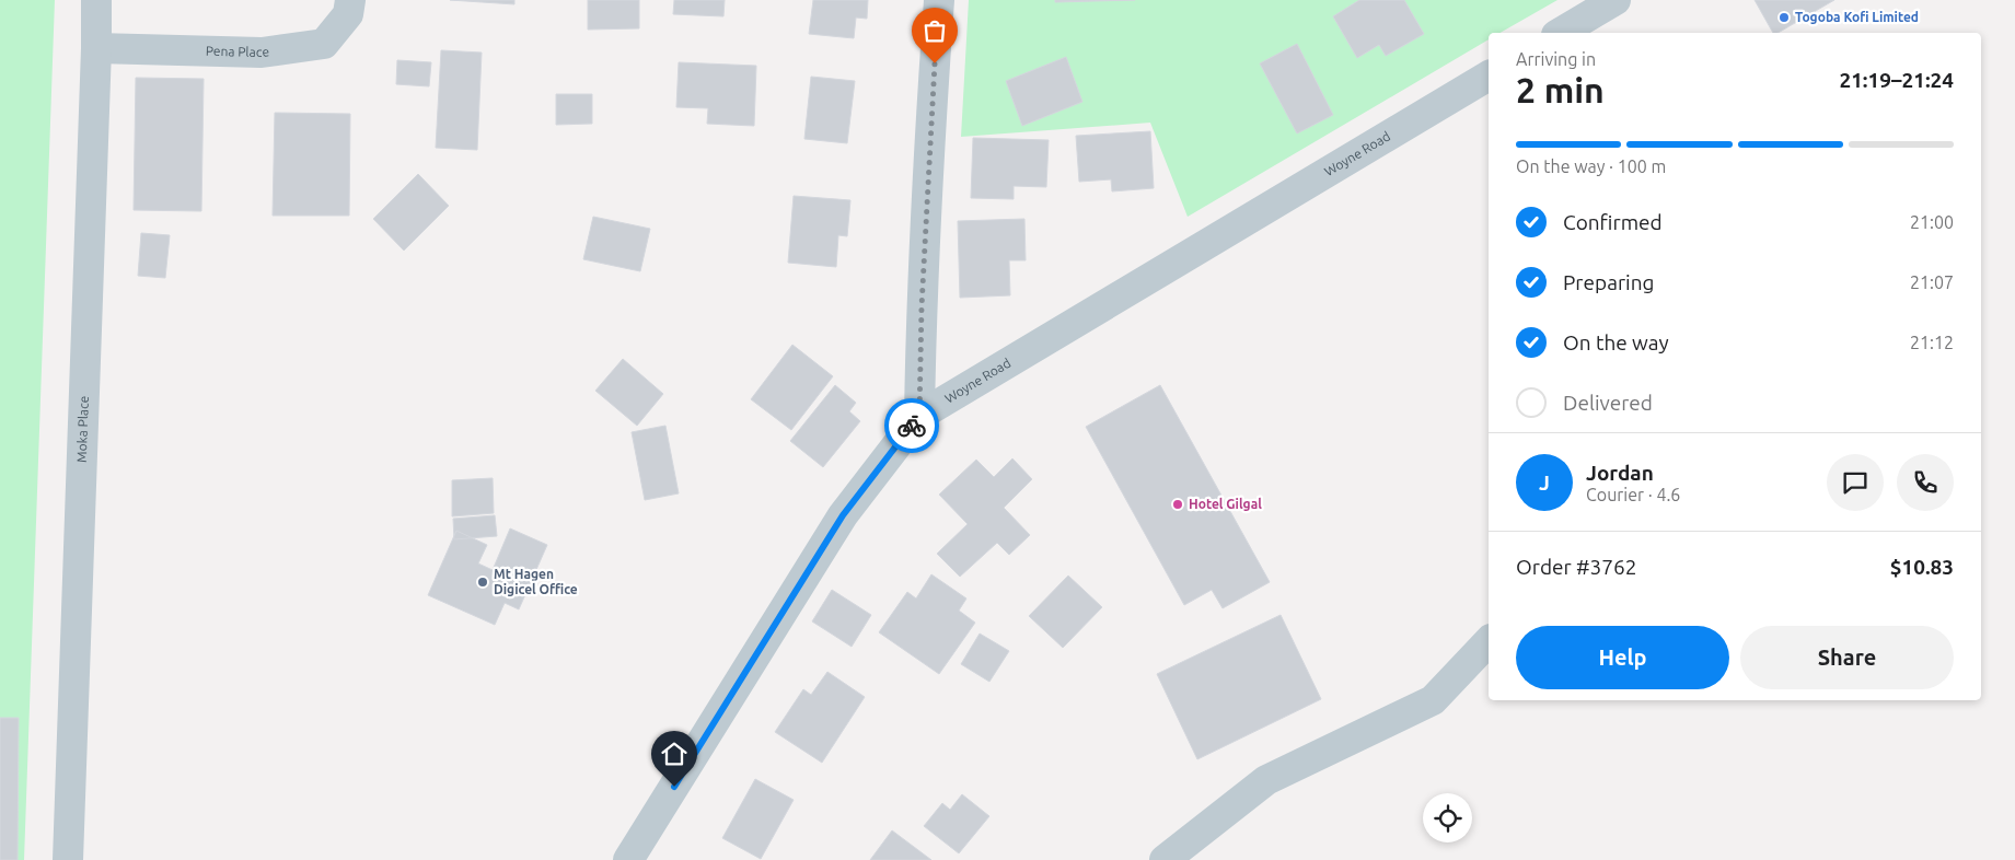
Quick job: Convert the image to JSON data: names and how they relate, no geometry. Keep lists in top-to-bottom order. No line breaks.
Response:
{"streets":{"street":["Pena Place","Woyne Road","Moka Place"]},"crossings":[["Pena Place","Moka Place"]],"places":["Togoba Kofi Limited","Hotel Gilgal","Mt Hagen Digicel Office"],"page":{"heading":["2 min","Arriving in","21:19–21:24"],"panel":["Jordan","Courier · 4.6","Order #3762","$10.83"],"bar":"On the way · 100 m","list":[["Confirmed","21:00"],["Preparing","21:07"],["On the way","21:12"],"Delivered"],"round":"J","buttons":["Help","Share"]}}
